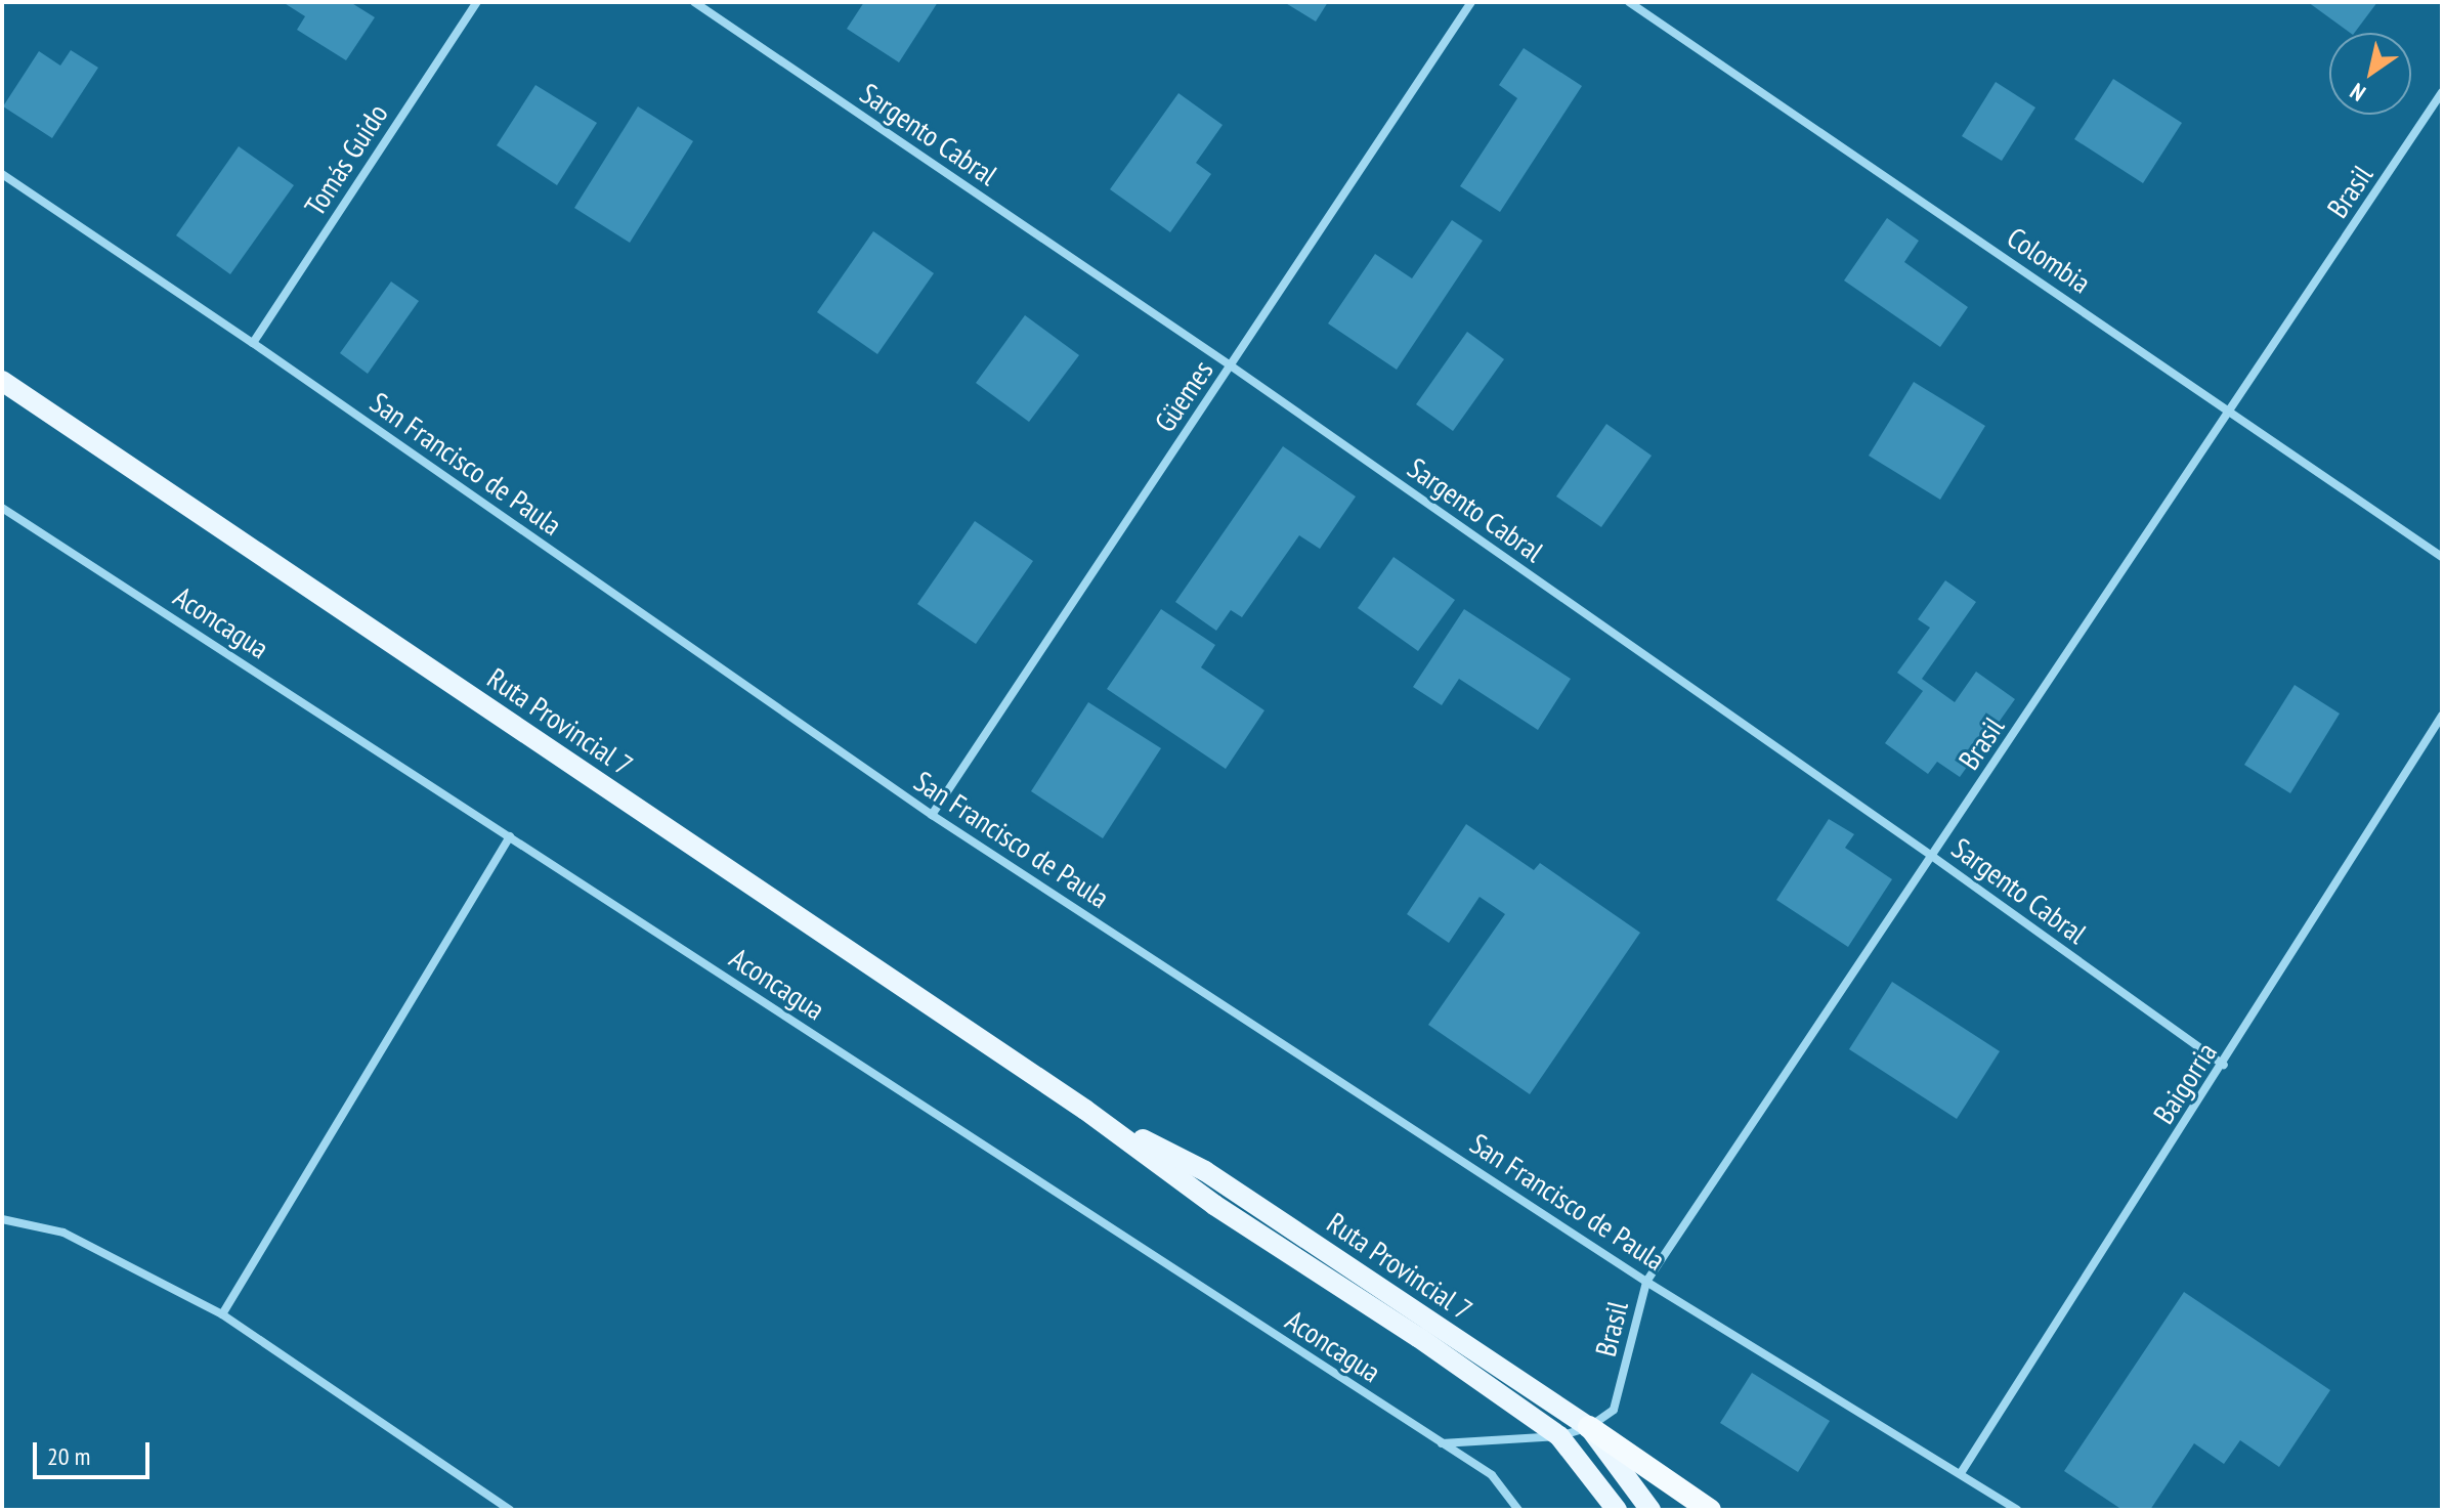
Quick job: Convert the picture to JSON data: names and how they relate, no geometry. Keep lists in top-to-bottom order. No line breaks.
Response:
{"streets":{"main road":["Ruta Provincial 7"],"street":["Sargento Cabral","Tomás Guido","Brasil","Colombia","Güemes","San Francisco de Paula","Aconcagua","Baigorria"]},"crossings":[["Sargento Cabral","Brasil"],["Sargento Cabral","Güemes"],["Sargento Cabral","Baigorria"],["Tomás Guido","San Francisco de Paula"],["Brasil","Colombia"],["Brasil","San Francisco de Paula"],["Brasil","Ruta Provincial 7"],["Güemes","San Francisco de Paula"],["San Francisco de Paula","Baigorria"]],"scale_bar":"20 m","north":"bottom left"}
